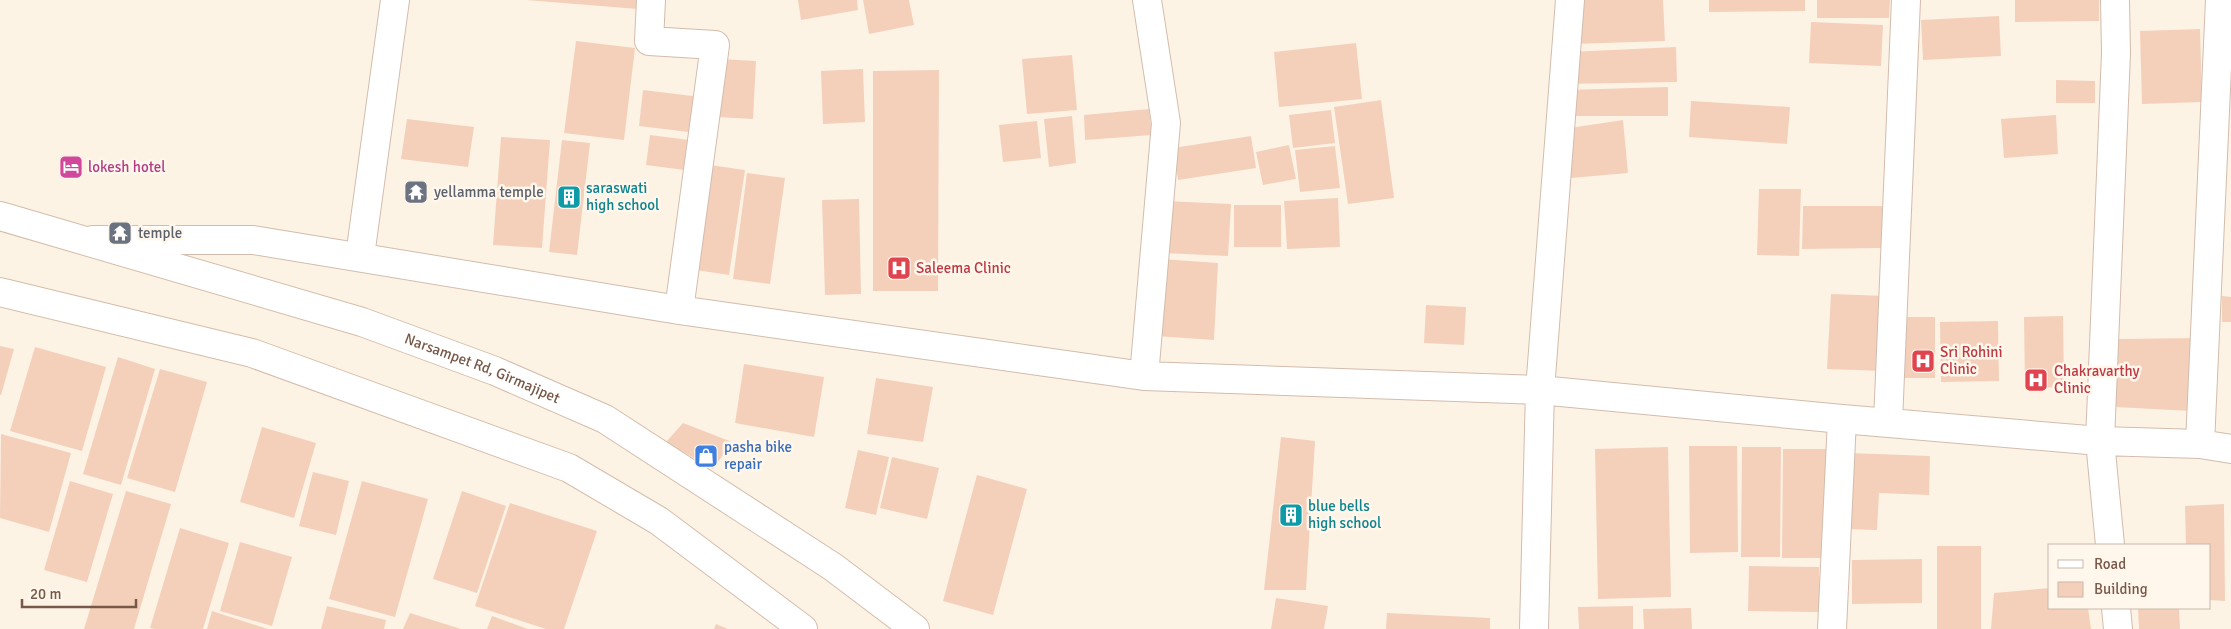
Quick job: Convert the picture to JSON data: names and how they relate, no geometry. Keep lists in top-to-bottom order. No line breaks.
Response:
{"streets":{"street":["Narsampet Rd, Girmajipet"]},"places":{"hotel":["lokesh hotel"],"temple":["yellamma temple","temple"],"building":["saraswati high school","blue bells high school"],"hospital":["Saleema Clinic","Sri Rohini Clinic","Chakravarthy Clinic"],"shop":["pasha bike repair"]},"legend":["Road","Building"],"scale_bar":"20 m"}
